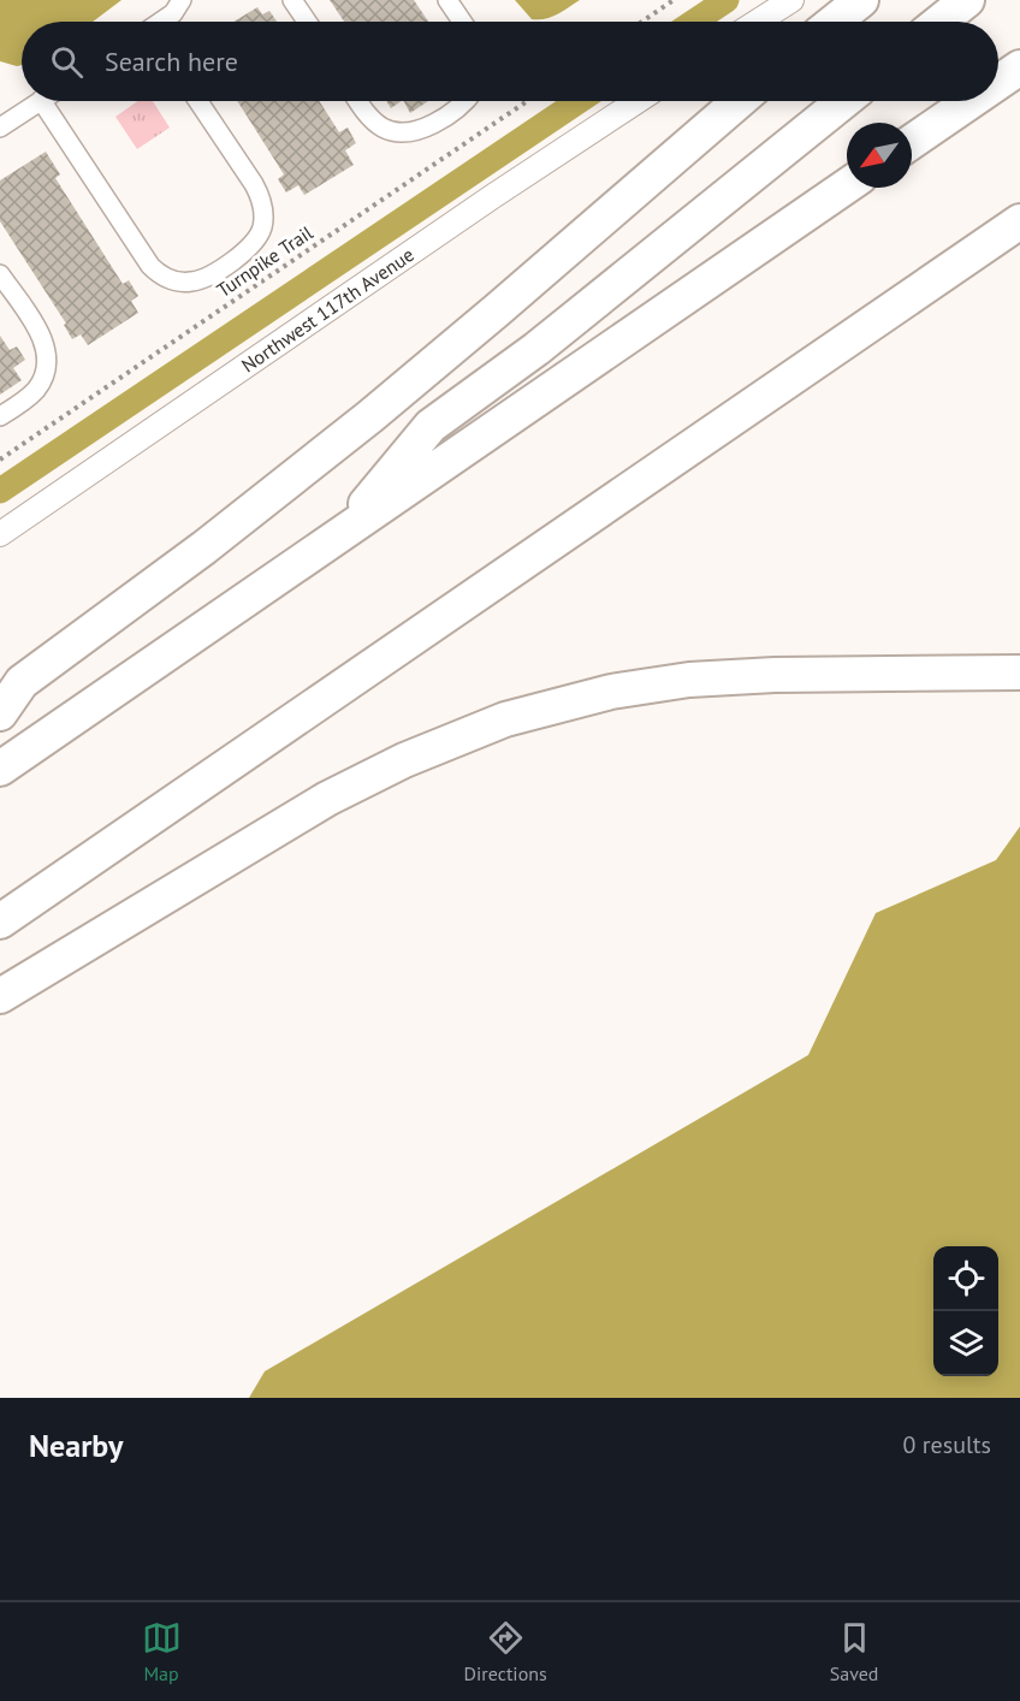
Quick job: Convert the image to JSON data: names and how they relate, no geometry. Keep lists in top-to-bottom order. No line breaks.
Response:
{"streets":{"street":["Northwest 117th Avenue"],"path":["Turnpike Trail"]},"north":"bottom left","page":{"search":"Search here","heading":["Nearby","0 results"],"nav":["Map","Directions","Saved"]}}
